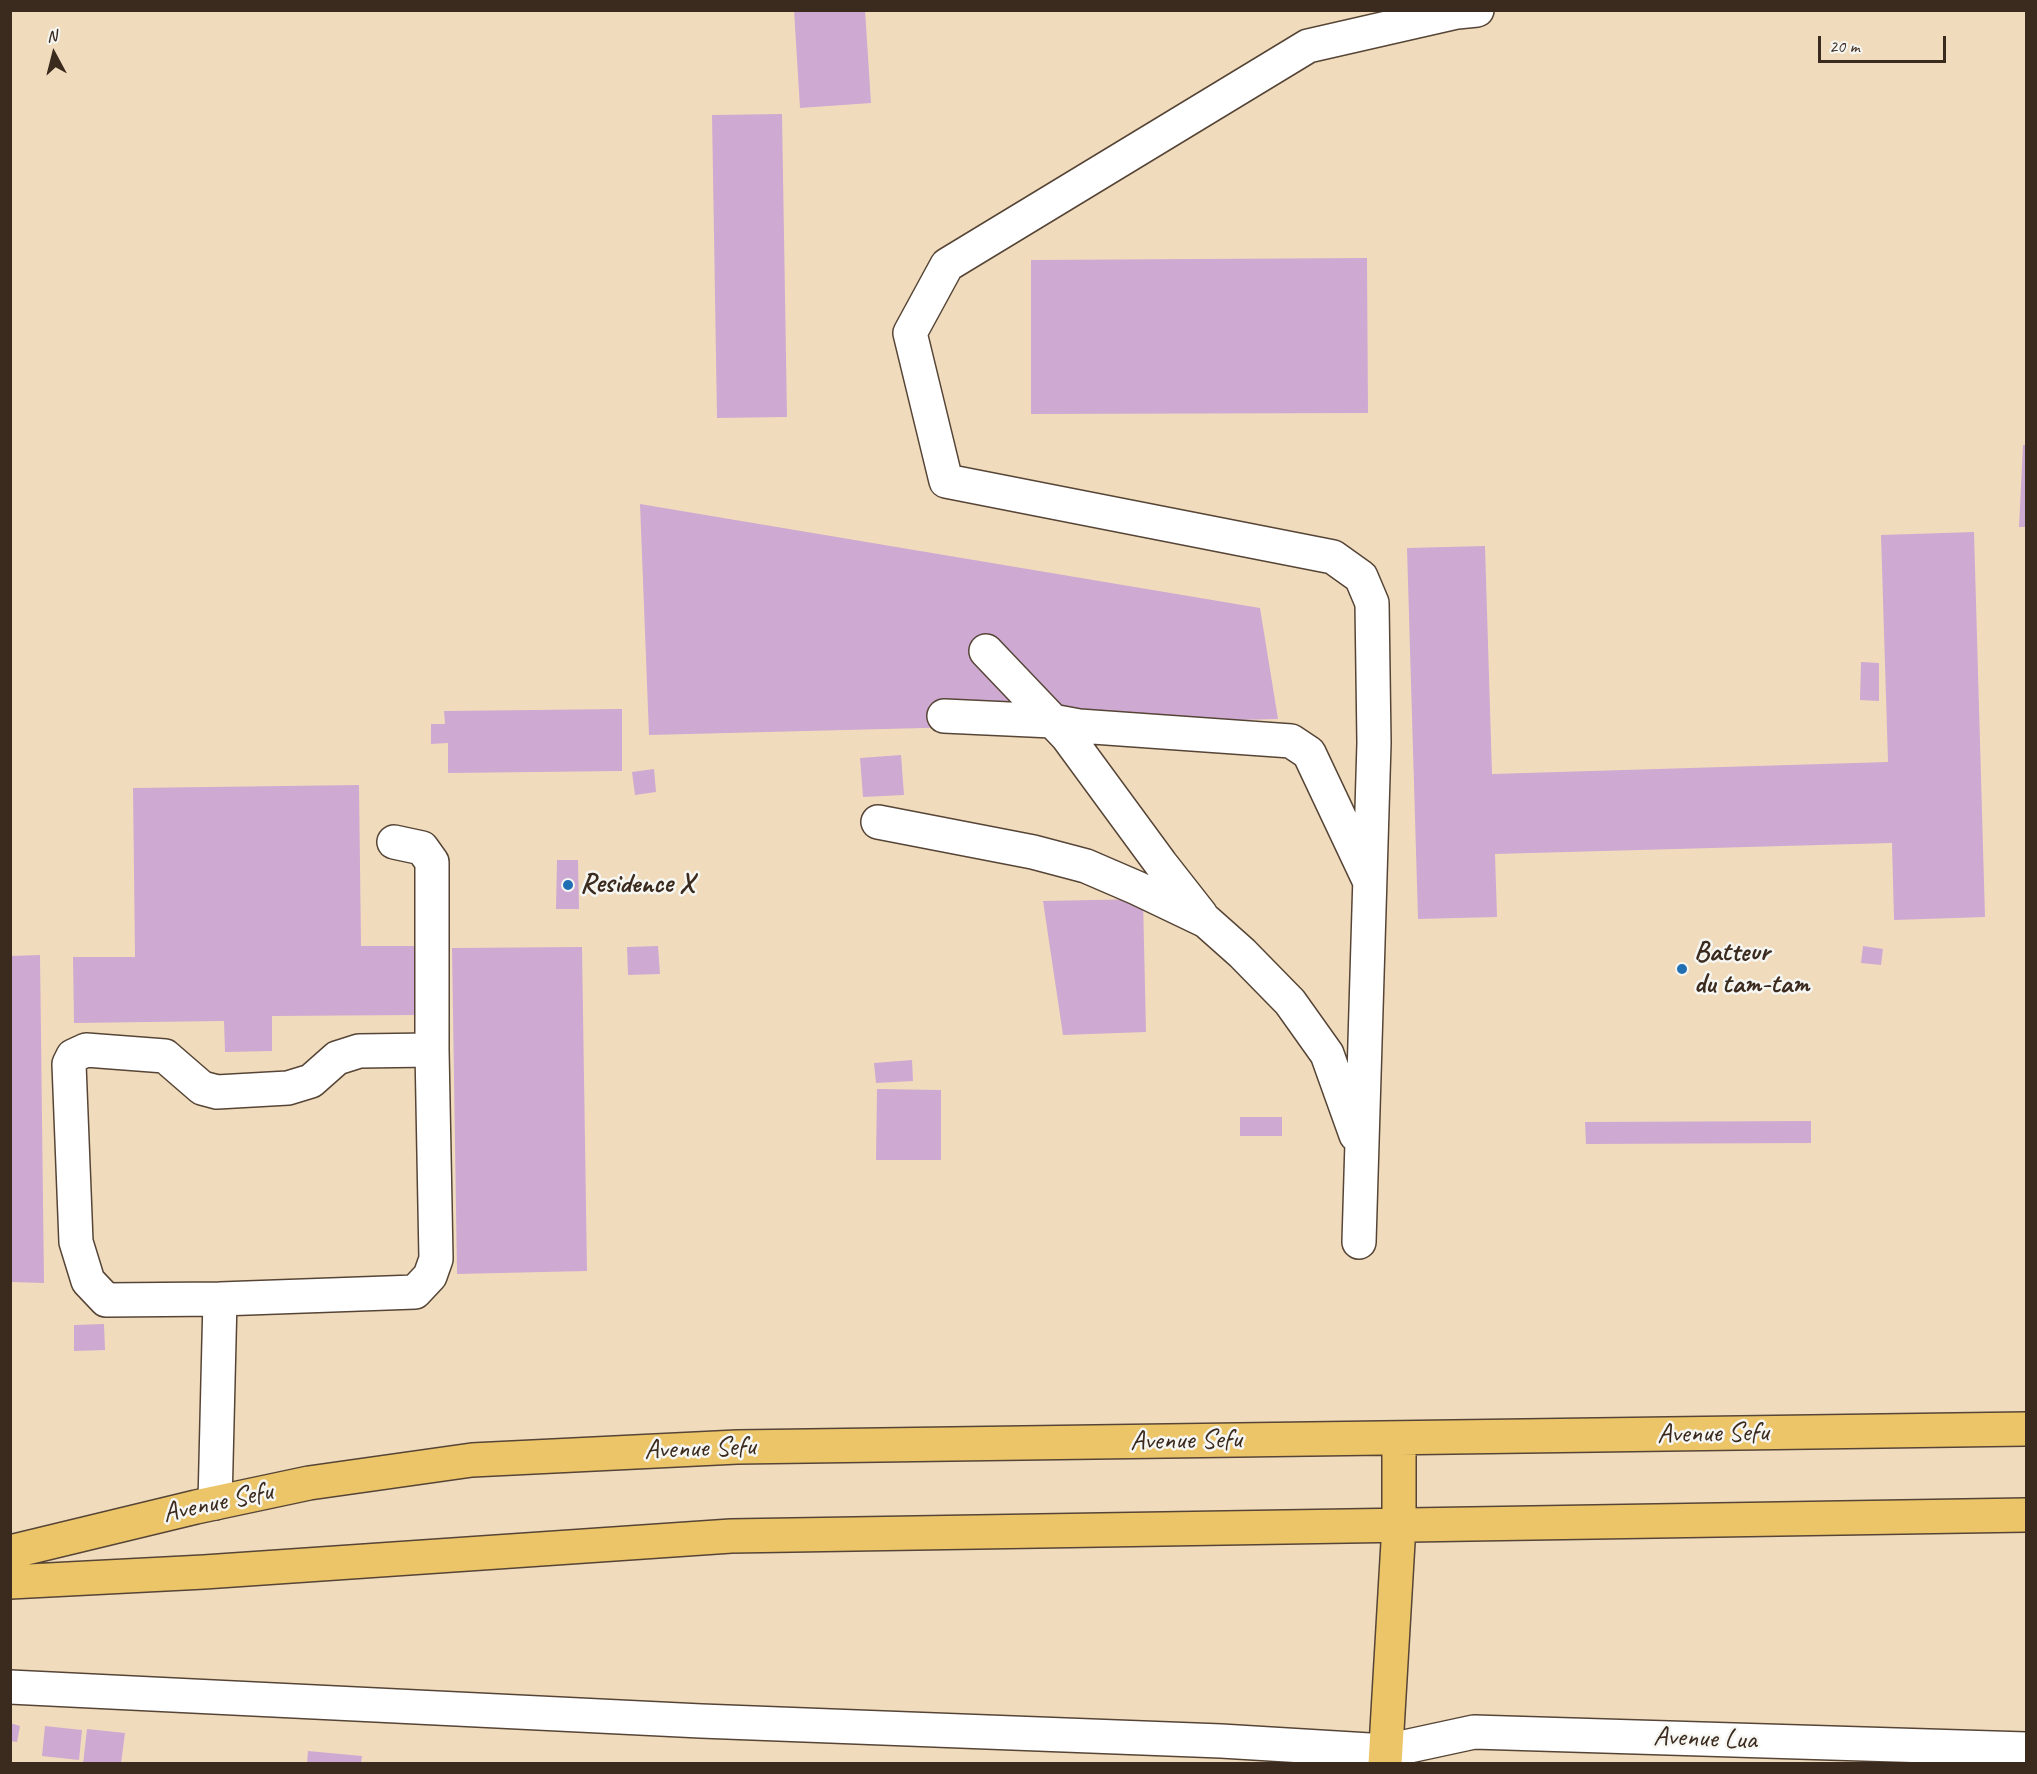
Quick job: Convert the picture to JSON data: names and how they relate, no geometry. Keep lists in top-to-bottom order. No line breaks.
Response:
{"streets":{"main road":["Avenue Sefu"],"street":["Avenue Lua"]},"places":["Residence X","Batteur du tam-tam"],"scale_bar":"20 m","north":"top"}
